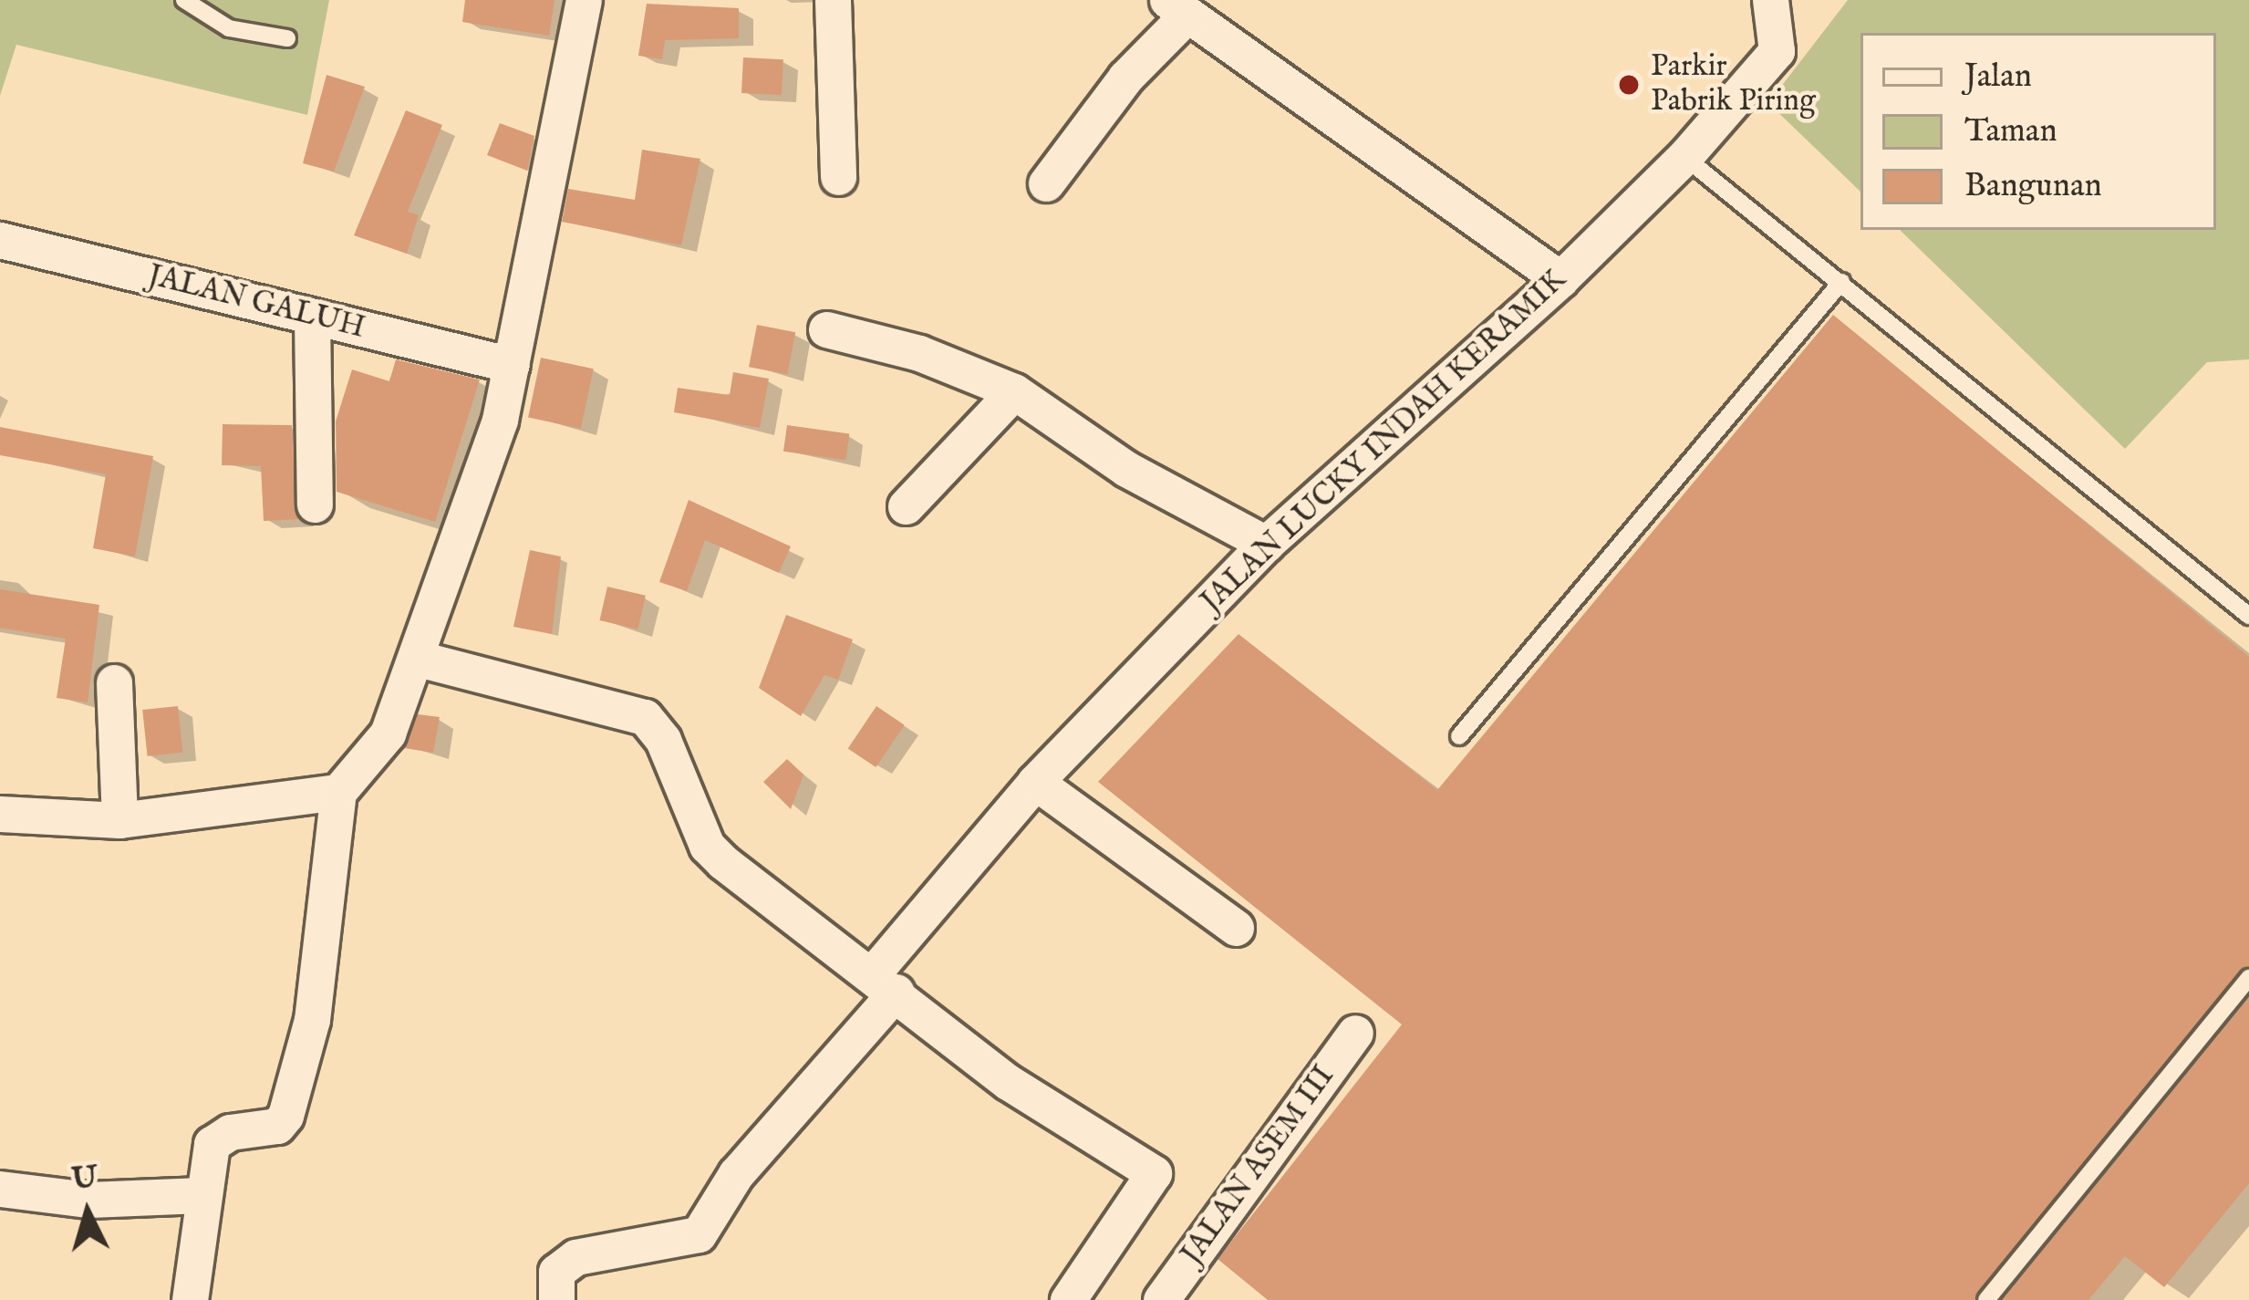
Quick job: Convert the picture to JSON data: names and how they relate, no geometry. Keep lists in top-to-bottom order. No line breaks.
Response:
{"streets":{"street":["JALAN GALUH","JALAN LUCKY INDAH KERAMIK","JALAN ASEM III"]},"places":["Parkir Pabrik Piring"],"legend":["Jalan","Taman","Bangunan"],"north":"top"}
